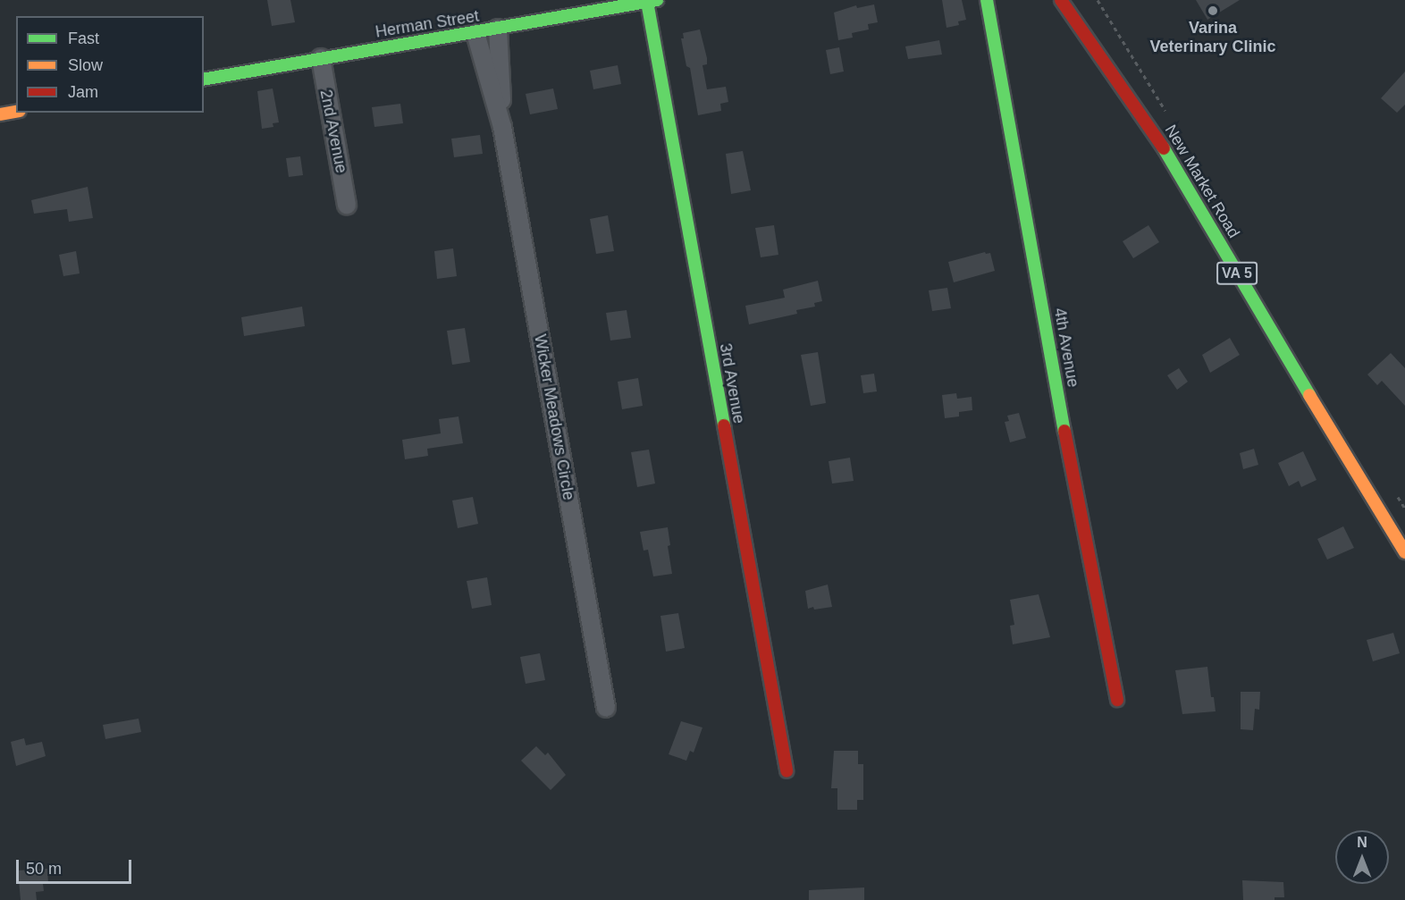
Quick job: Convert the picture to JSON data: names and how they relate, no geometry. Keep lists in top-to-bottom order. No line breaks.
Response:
{"streets":{"street":["Herman Street","2nd Avenue","New Market Road","VA 5","4th Avenue","3rd Avenue","Wicker Meadows Circle"]},"crossings":[["Herman Street","2nd Avenue"],["Herman Street","3rd Avenue"],["Herman Street","Wicker Meadows Circle"]],"places":["Varina Veterinary Clinic"],"legend":["Fast","Slow","Jam"],"scale_bar":"50 m","north":"top"}
